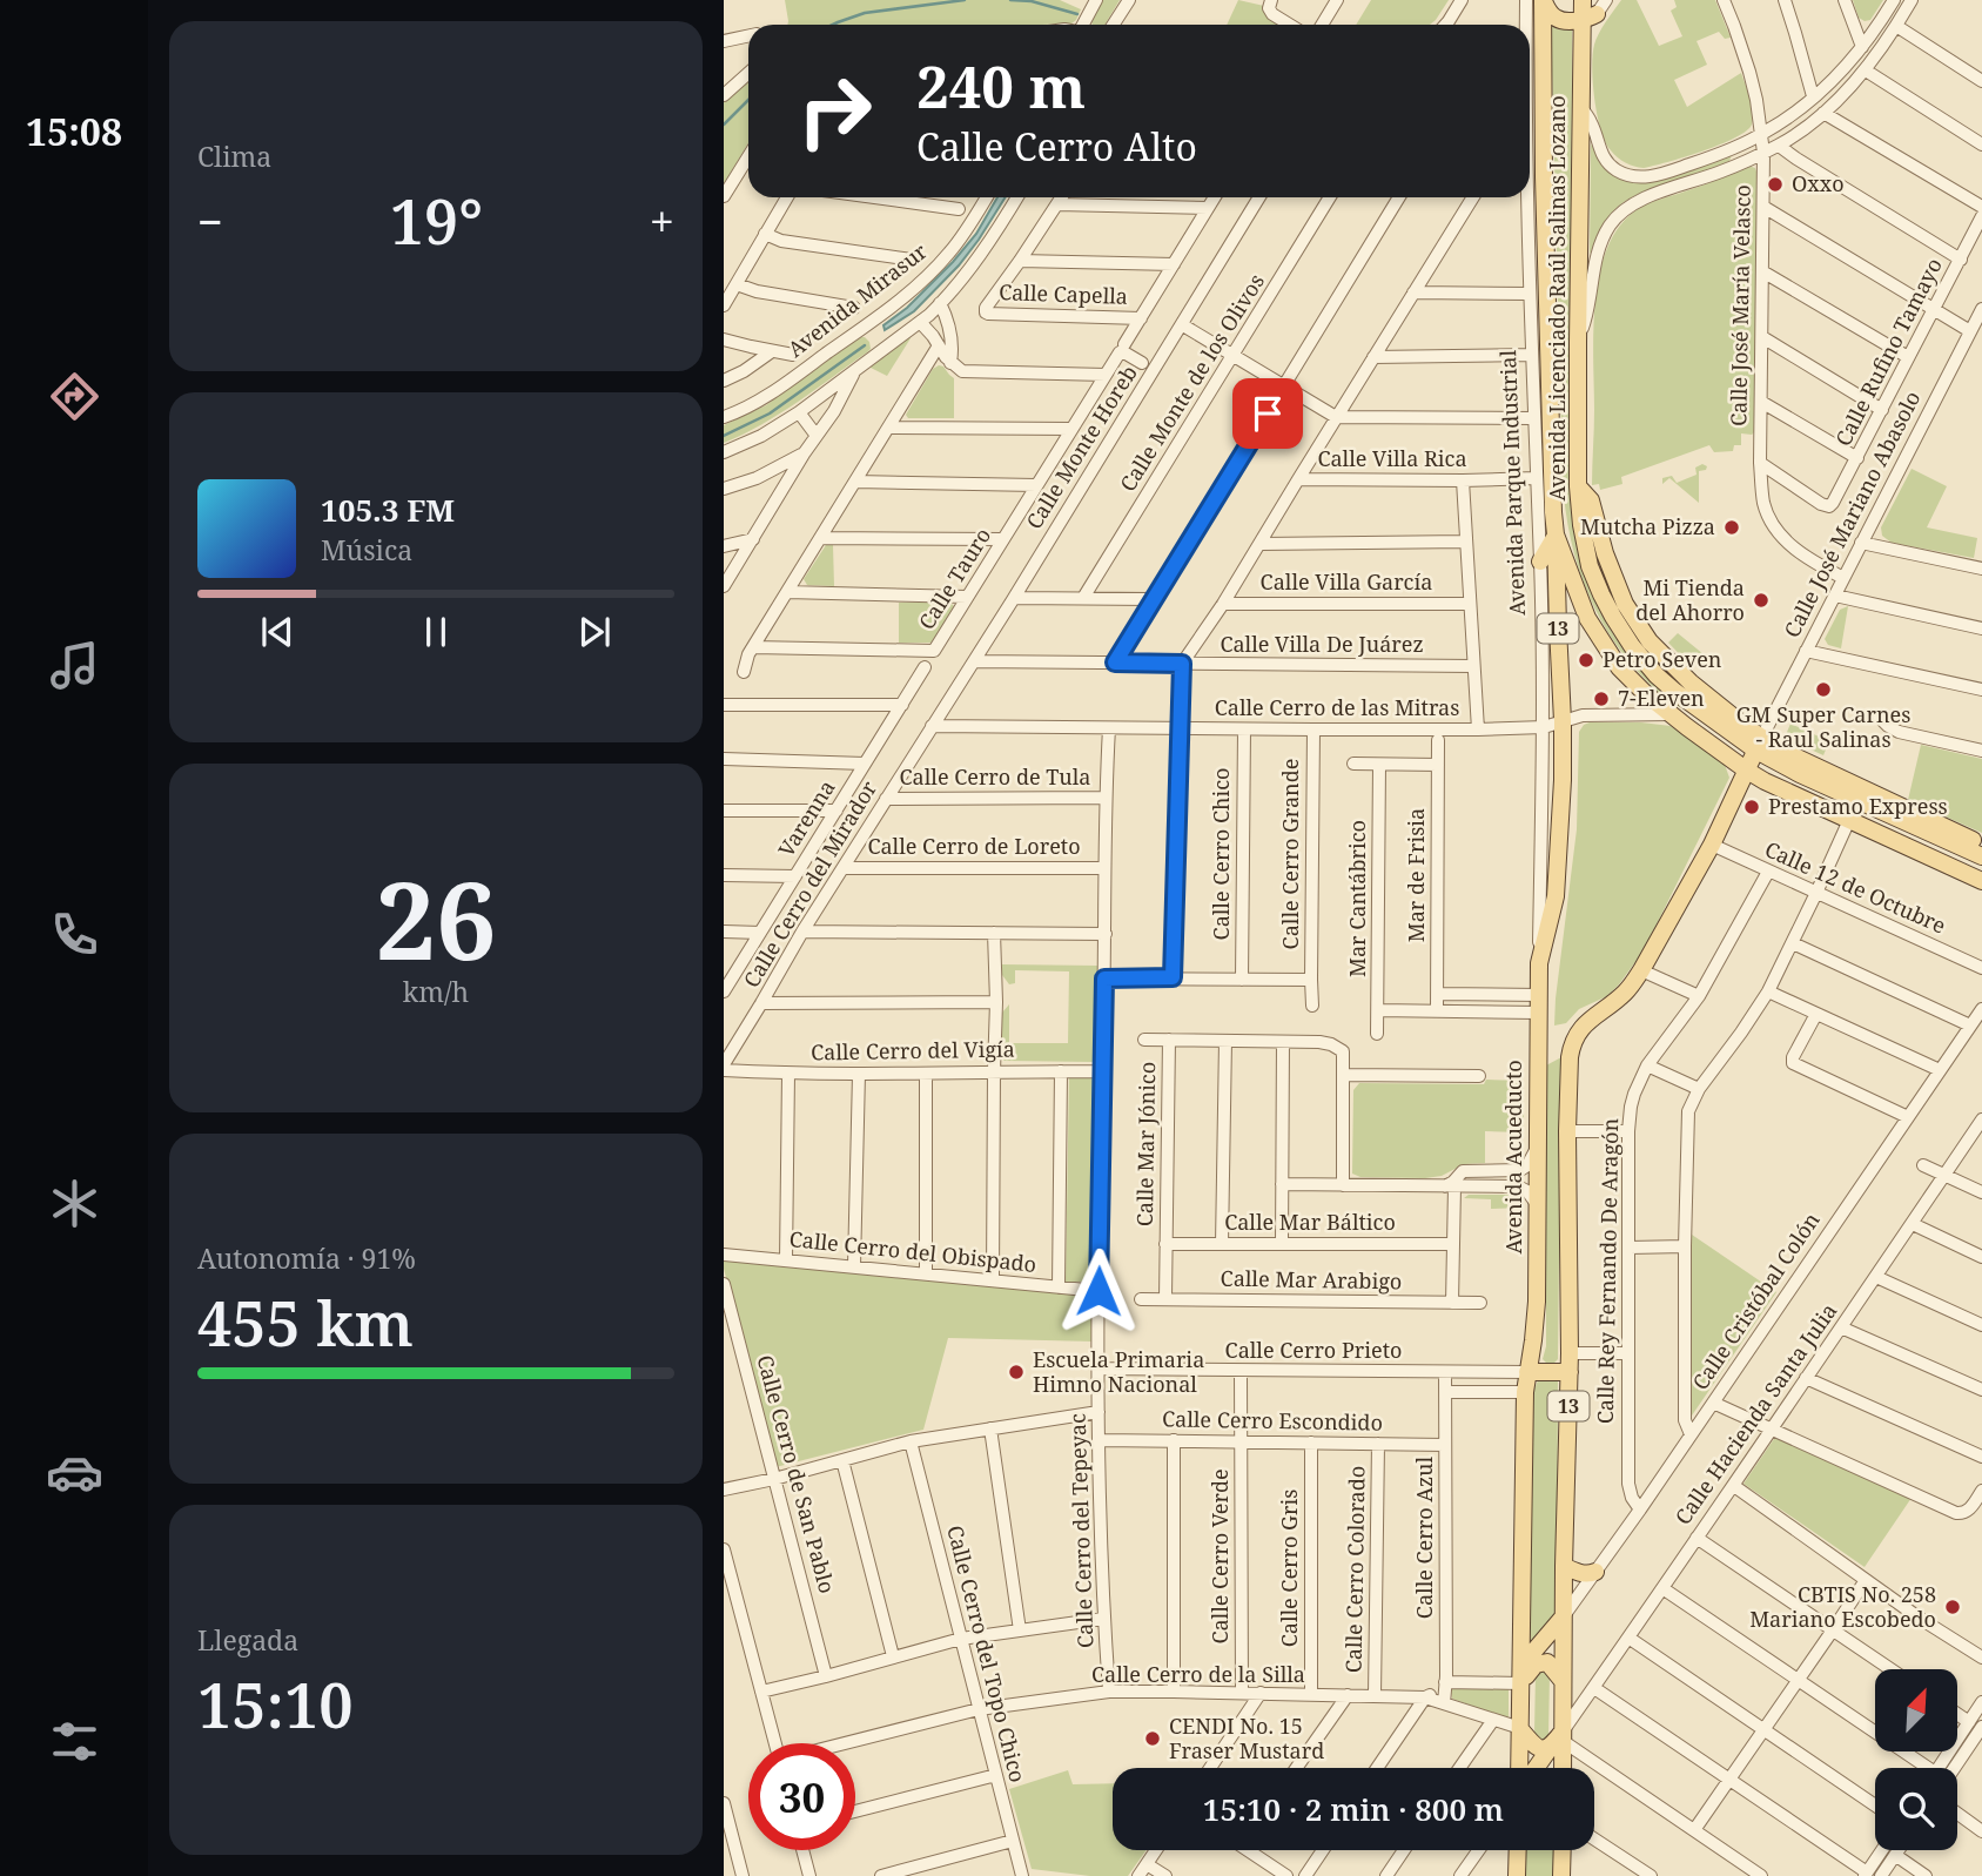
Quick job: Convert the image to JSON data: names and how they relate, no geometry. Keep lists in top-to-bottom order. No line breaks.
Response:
{"streets":{"main road":["Avenida Licenciado Raúl Salinas Lozano","13","Avenida Acueducto"],"street":["Calle Capella","Avenida Mirasur","Calle José María Velasco","Calle Rufino Tamayo","Calle Monte de los Olivos","Calle Monte Horeb","Calle Villa Rica","Avenida Parque Industrial","Calle José Mariano Abasolo","Calle Tauro","Calle Villa García","Calle Villa De Juárez","Calle Cerro de las Mitras","Calle Cerro de Tula","Varenna","Calle Cerro de Loreto","Calle Cerro Chico","Calle Cerro Grande","Mar de Frisia","Calle Cerro del Mirador","Calle 12 de Octubre","Mar Cantábrico","Calle Cerro del Vigía","Calle Mar Jónico","Calle Mar Báltico","Calle Cerro del Obispado","Calle Rey Fernando De Aragón","Calle Mar Arabigo","Calle Cristóbal Colón","Calle Cerro Prieto","Calle Hacienda Santa Julia","Calle Cerro Escondido","Calle Cerro de San Pablo","Calle Cerro del Tepeyac","Calle Cerro Azul","Calle Cerro Verde","Calle Cerro Gris","Calle Cerro Colorado","Calle Cerro del Topo Chico","Calle Cerro de la Silla"]},"crossings":[["Avenida Licenciado Raúl Salinas Lozano","Calle Cerro de las Mitras"],["Avenida Licenciado Raúl Salinas Lozano","Avenida Acueducto"],["Calle José María Velasco","Calle Rufino Tamayo"],["Calle José María Velasco","Calle José Mariano Abasolo"],["Calle Monte Horeb","Calle Villa De Juárez"],["Calle Monte Horeb","Calle Cerro de las Mitras"],["Calle Monte Horeb","Calle Cerro del Mirador"],["Calle Villa Rica","Avenida Parque Industrial"],["Avenida Parque Industrial","Calle Cerro de las Mitras"],["Avenida Parque Industrial","Avenida Acueducto"],["13","Calle Cristóbal Colón"],["13","Calle Hacienda Santa Julia"],["Calle Cerro de las Mitras","Calle Cerro Chico"],["Calle Cerro de las Mitras","Calle Cerro Grande"],["Calle Cerro de las Mitras","Calle Cerro del Mirador"],["Calle Cerro de las Mitras","Avenida Acueducto"],["Calle Cerro de las Mitras","Calle Cerro del Tepeyac"],["Calle Cerro de Tula","Calle Cerro del Mirador"],["Calle Cerro de Tula","Calle Cerro del Tepeyac"],["Calle Cerro de Loreto","Calle Cerro del Mirador"],["Calle Cerro de Loreto","Calle Cerro del Tepeyac"],["Calle Cerro del Mirador","Calle Cerro del Vigía"],["Calle 12 de Octubre","Calle Rey Fernando De Aragón"],["Calle Cerro del Vigía","Calle Cerro del Tepeyac"],["Calle Mar Jónico","Calle Mar Báltico"],["Calle Mar Jónico","Calle Mar Arabigo"],["Avenida Acueducto","Calle Cerro Prieto"],["Avenida Acueducto","Calle Cerro de la Silla"],["Calle Cerro del Obispado","Calle Cerro del Tepeyac"],["Calle Rey Fernando De Aragón","Calle Cristóbal Colón"],["Calle Cerro Prieto","Calle Cerro del Tepeyac"],["Calle Cerro Prieto","Calle Cerro Azul"],["Calle Cerro Prieto","Calle Cerro Verde"],["Calle Cerro Escondido","Calle Cerro del Tepeyac"],["Calle Cerro Escondido","Calle Cerro Azul"],["Calle Cerro Escondido","Calle Cerro Verde"],["Calle Cerro Escondido","Calle Cerro Gris"],["Calle Cerro Escondido","Calle Cerro Colorado"],["Calle Cerro del Tepeyac","Calle Cerro de la Silla"],["Calle Cerro Azul","Calle Cerro de la Silla"],["Calle Cerro Verde","Calle Cerro de la Silla"],["Calle Cerro Gris","Calle Cerro de la Silla"],["Calle Cerro Colorado","Calle Cerro de la Silla"],["Calle Cerro del Topo Chico","Calle Cerro de la Silla"]],"places":["Oxxo","Mutcha Pizza","Mi Tienda del Ahorro","Petro Seven","GM Super Carnes - Raul Salinas","7-Eleven","Prestamo Express","Escuela Primaria Himno Nacional","CBTIS No. 258 Mariano Escobedo","CENDI No. 15 Fraser Mustard"],"north":"top right","page":{"tabs":"15:08","tile":["Clima",["26","km/h"],["Autonomía · 91%","455 km"],["Llegada","15:10"]],"turn":["240 m","Calle Cerro Alto"],"heat":["−","19°","+"],"song":["105.3 FM","Música"],"limit":"30","trip":"15:10 · 2 min · 800 m"}}
